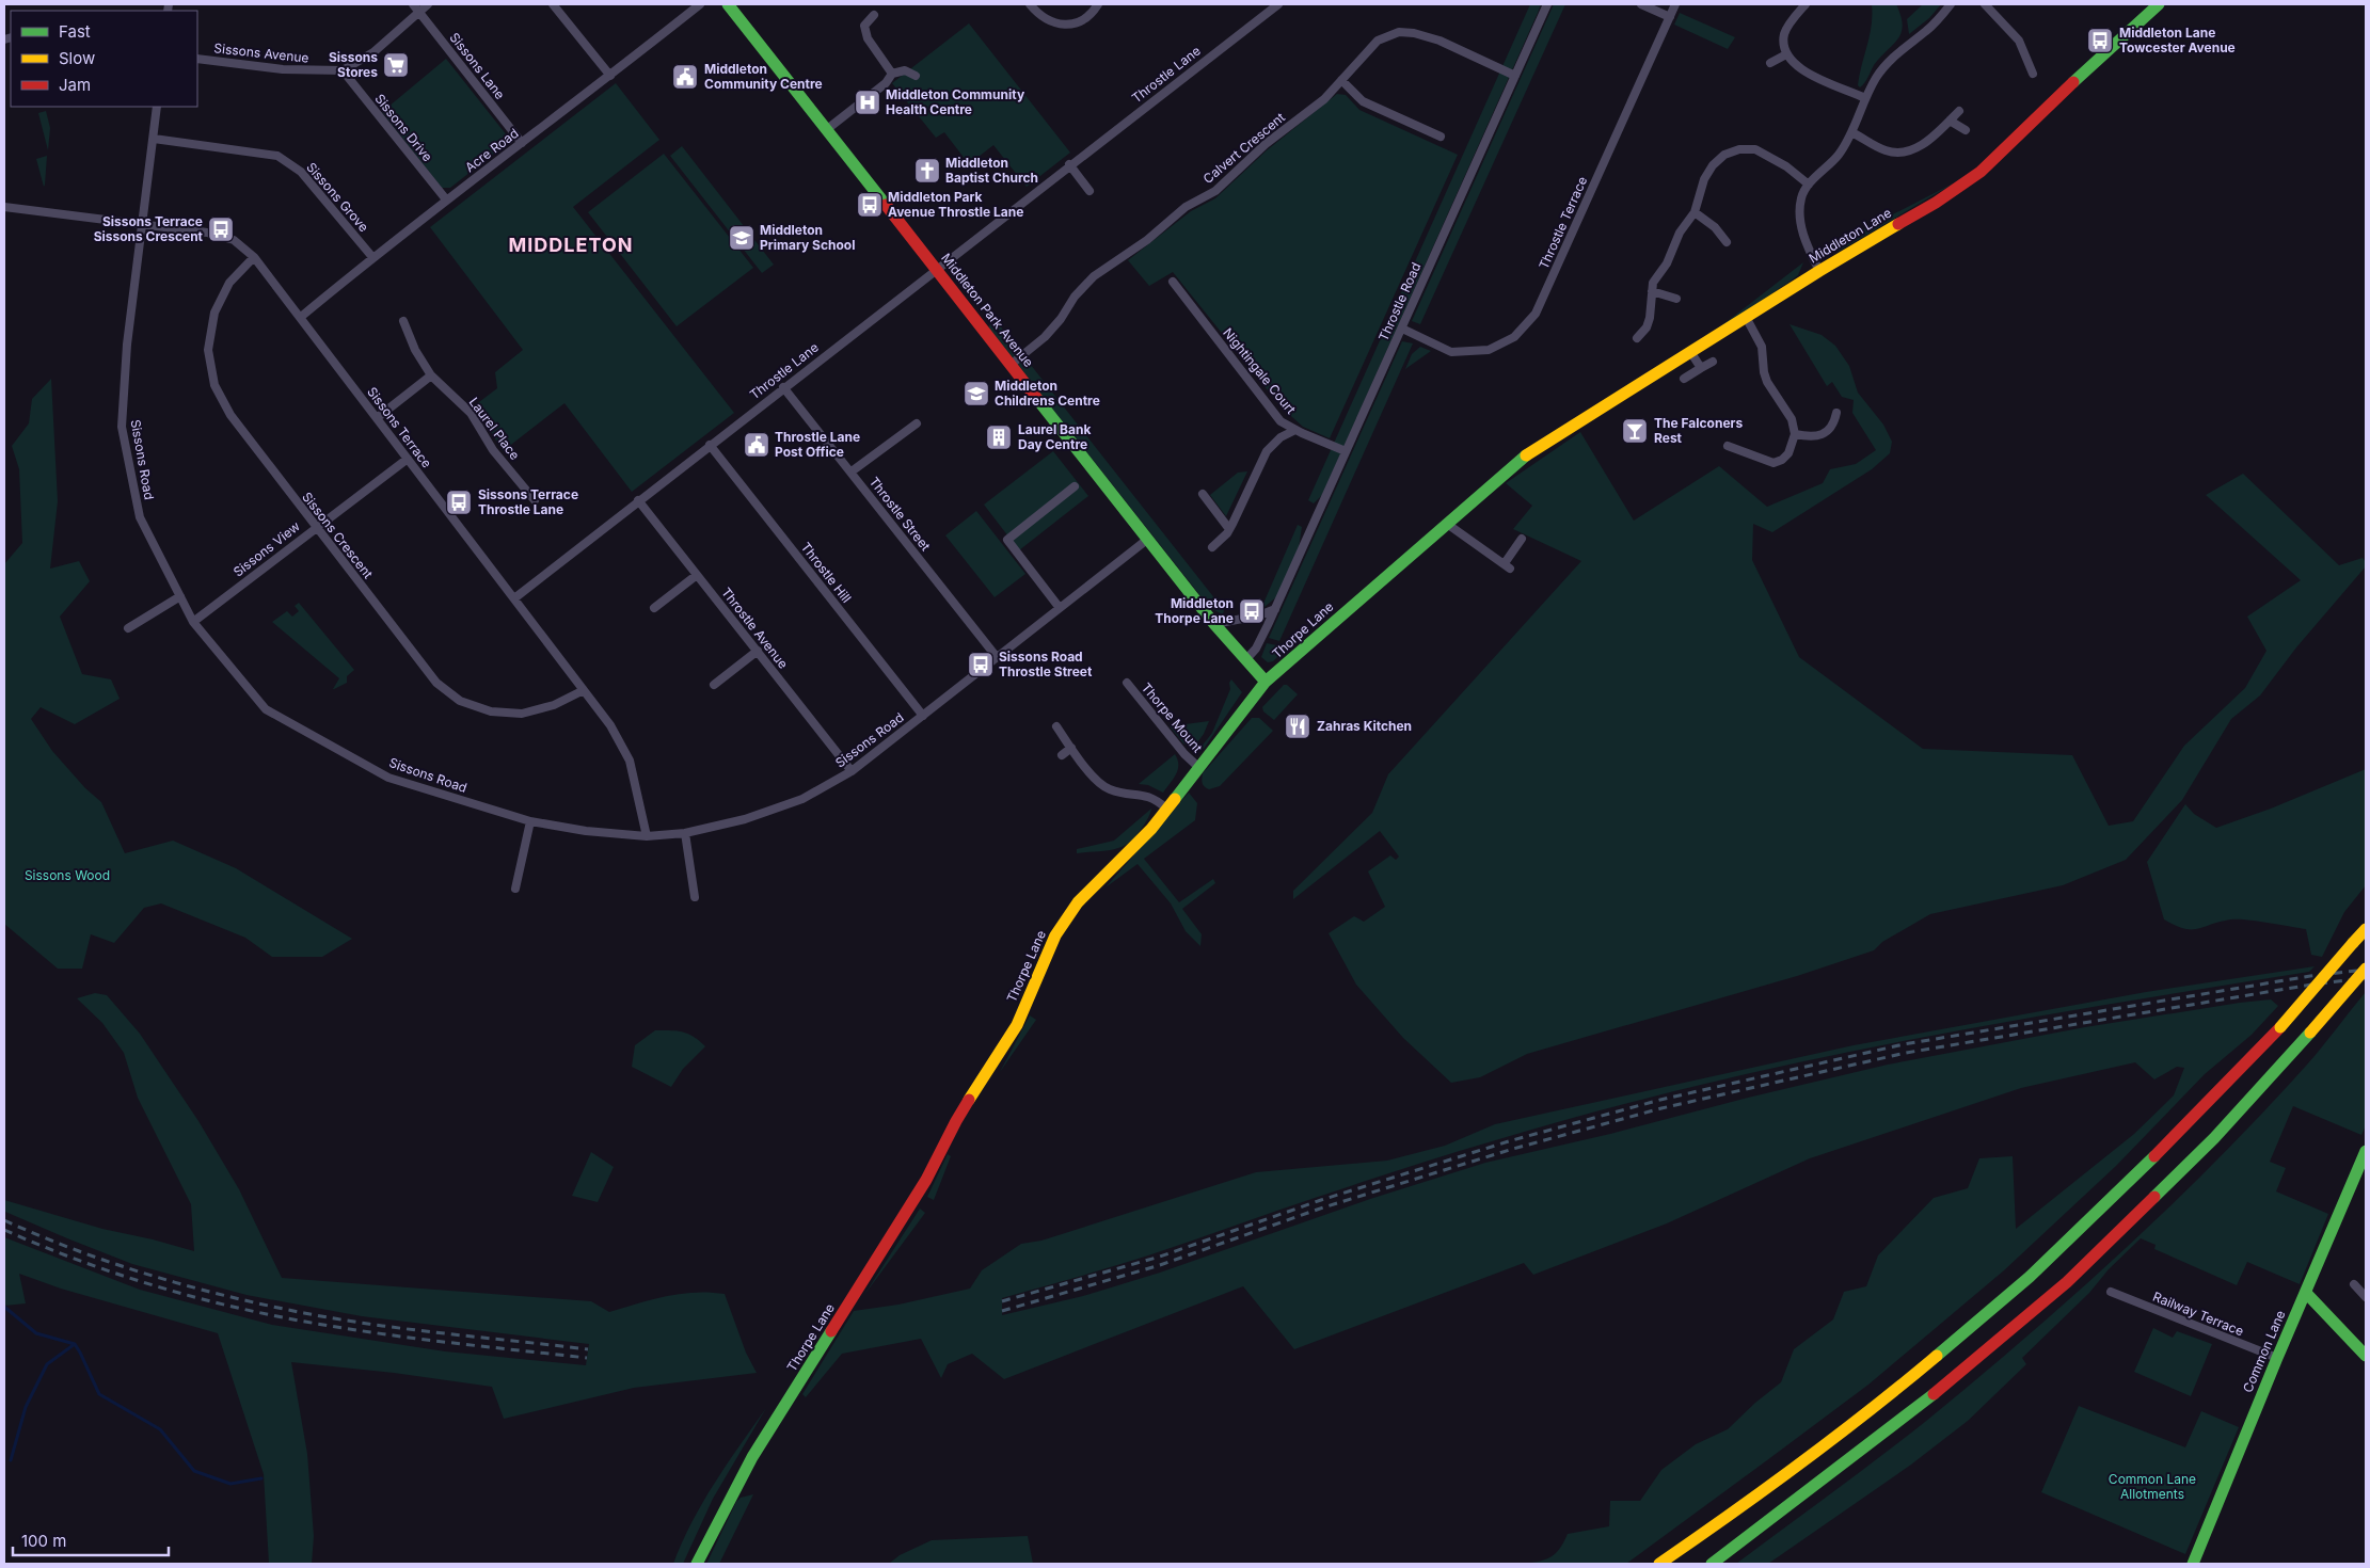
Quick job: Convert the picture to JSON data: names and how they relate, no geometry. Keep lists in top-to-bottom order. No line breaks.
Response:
{"streets":{"main road":["Middleton Lane","Middleton Park Avenue","Thorpe Lane","Common Lane"],"street":["Sissons Avenue","Sissons Lane","Throstle Lane","Sissons Drive","Calvert Crescent","Acre Road","Sissons Grove","Throstle Terrace","Throstle Road","Nightingale Court","Sissons Terrace","Laurel Place","Sissons Road","Throstle Street","Sissons Crescent","Sissons View","Throstle Hill","Throstle Avenue","Thorpe Mount","Railway Terrace"]},"crossings":[["Sissons Avenue","Sissons Drive"],["Sissons Lane","Acre Road"],["Throstle Lane","Middleton Park Avenue"],["Throstle Lane","Sissons Terrace"],["Throstle Lane","Throstle Street"],["Throstle Lane","Throstle Hill"],["Throstle Lane","Throstle Avenue"],["Sissons Drive","Acre Road"],["Calvert Crescent","Throstle Road"],["Calvert Crescent","Middleton Park Avenue"],["Acre Road","Sissons Grove"],["Acre Road","Sissons Terrace"],["Sissons Grove","Sissons Road"],["Throstle Terrace","Throstle Road"],["Middleton Lane","Thorpe Lane"],["Throstle Road","Middleton Park Avenue"],["Throstle Road","Nightingale Court"],["Middleton Park Avenue","Sissons Road"],["Middleton Park Avenue","Thorpe Lane"],["Sissons Terrace","Sissons Road"],["Sissons Terrace","Sissons Crescent"],["Sissons Terrace","Sissons View"],["Sissons Road","Throstle Street"],["Sissons Road","Sissons View"],["Sissons Road","Throstle Hill"],["Sissons Road","Throstle Avenue"],["Sissons Crescent","Sissons View"],["Thorpe Lane","Thorpe Mount"],["Railway Terrace","Common Lane"]],"districts":["MIDDLETON"],"parks":["Sissons Wood","Common Lane Allotments"],"places":{"bus stop":["Middleton Lane Towcester Avenue","Middleton Park Avenue Throstle Lane","Sissons Terrace Sissons Crescent","Sissons Terrace Throstle Lane","Middleton Thorpe Lane","Sissons Road Throstle Street"],"supermarket":["Sissons Stores"],"public building":["Middleton Community Centre","Throstle Lane Post Office"],"hospital":["Middleton Community Health Centre"],"church":["Middleton Baptist Church"],"school or university":["Middleton Primary School","Middleton Childrens Centre"],"bar":["The Falconers Rest"],"building":["Laurel Bank Day Centre"],"restaurant":["Zahras Kitchen"]},"legend":["Fast","Slow","Jam"],"scale_bar":"100 m"}
